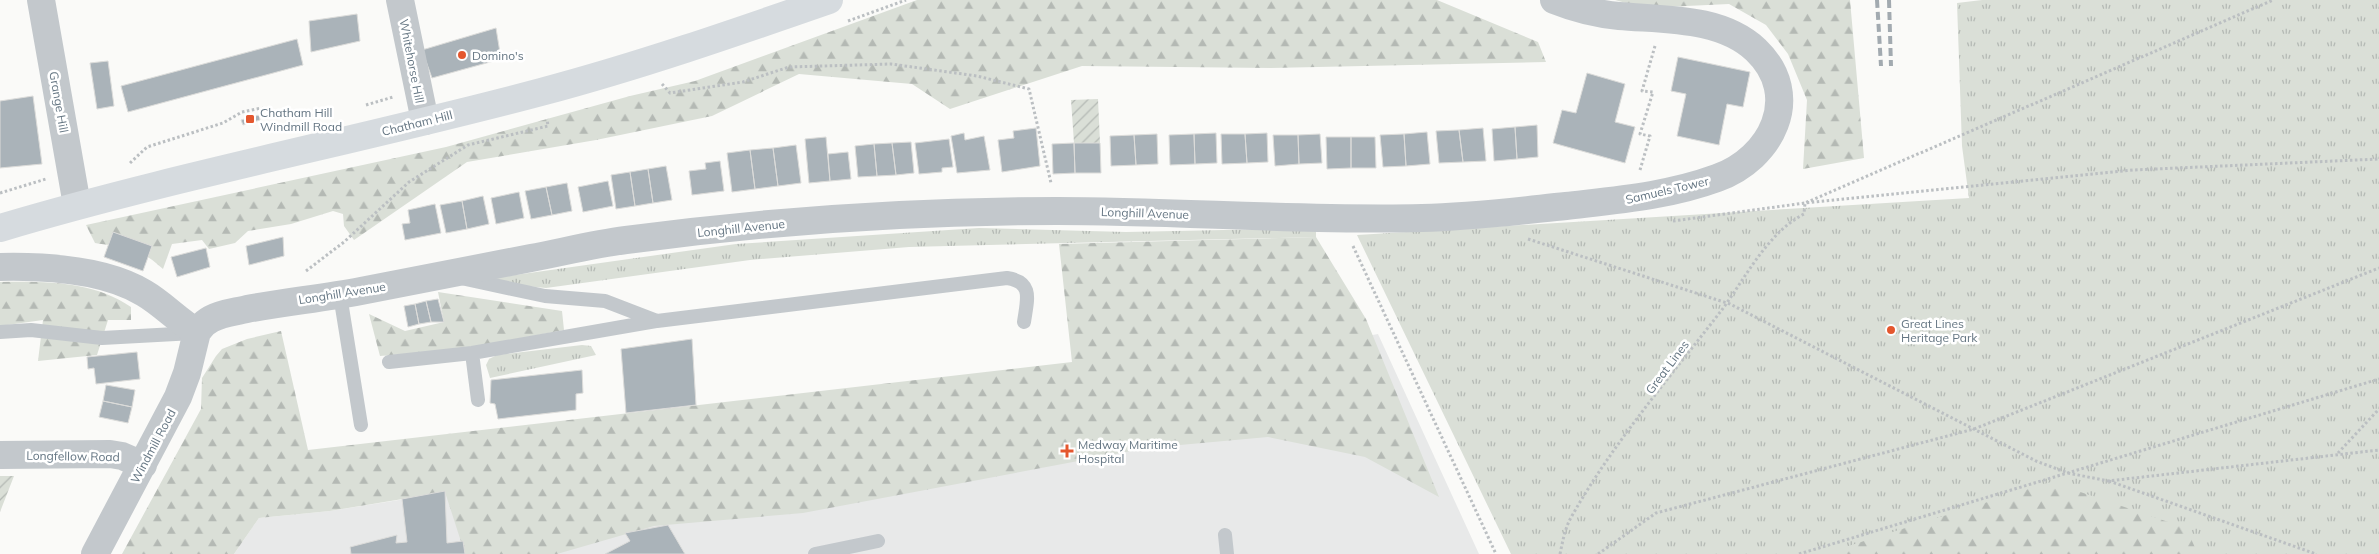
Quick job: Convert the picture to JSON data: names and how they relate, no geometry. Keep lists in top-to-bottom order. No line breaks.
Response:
{"streets":{"main road":["Chatham Hill"],"street":["Whitehorse Hill","Grange Hill","Samuels Tower","Longhill Avenue","Windmill Road","Longfellow Road"],"path":["Great Lines"]},"crossings":[["Whitehorse Hill","Chatham Hill"],["Grange Hill","Chatham Hill"],["Samuels Tower","Longhill Avenue"],["Longhill Avenue","Windmill Road"],["Windmill Road","Longfellow Road"]],"places":{"other":["Domino's","Great Lines Heritage Park"],"transit":["Chatham Hill Windmill Road"],"health":["Medway Maritime Hospital"]}}
